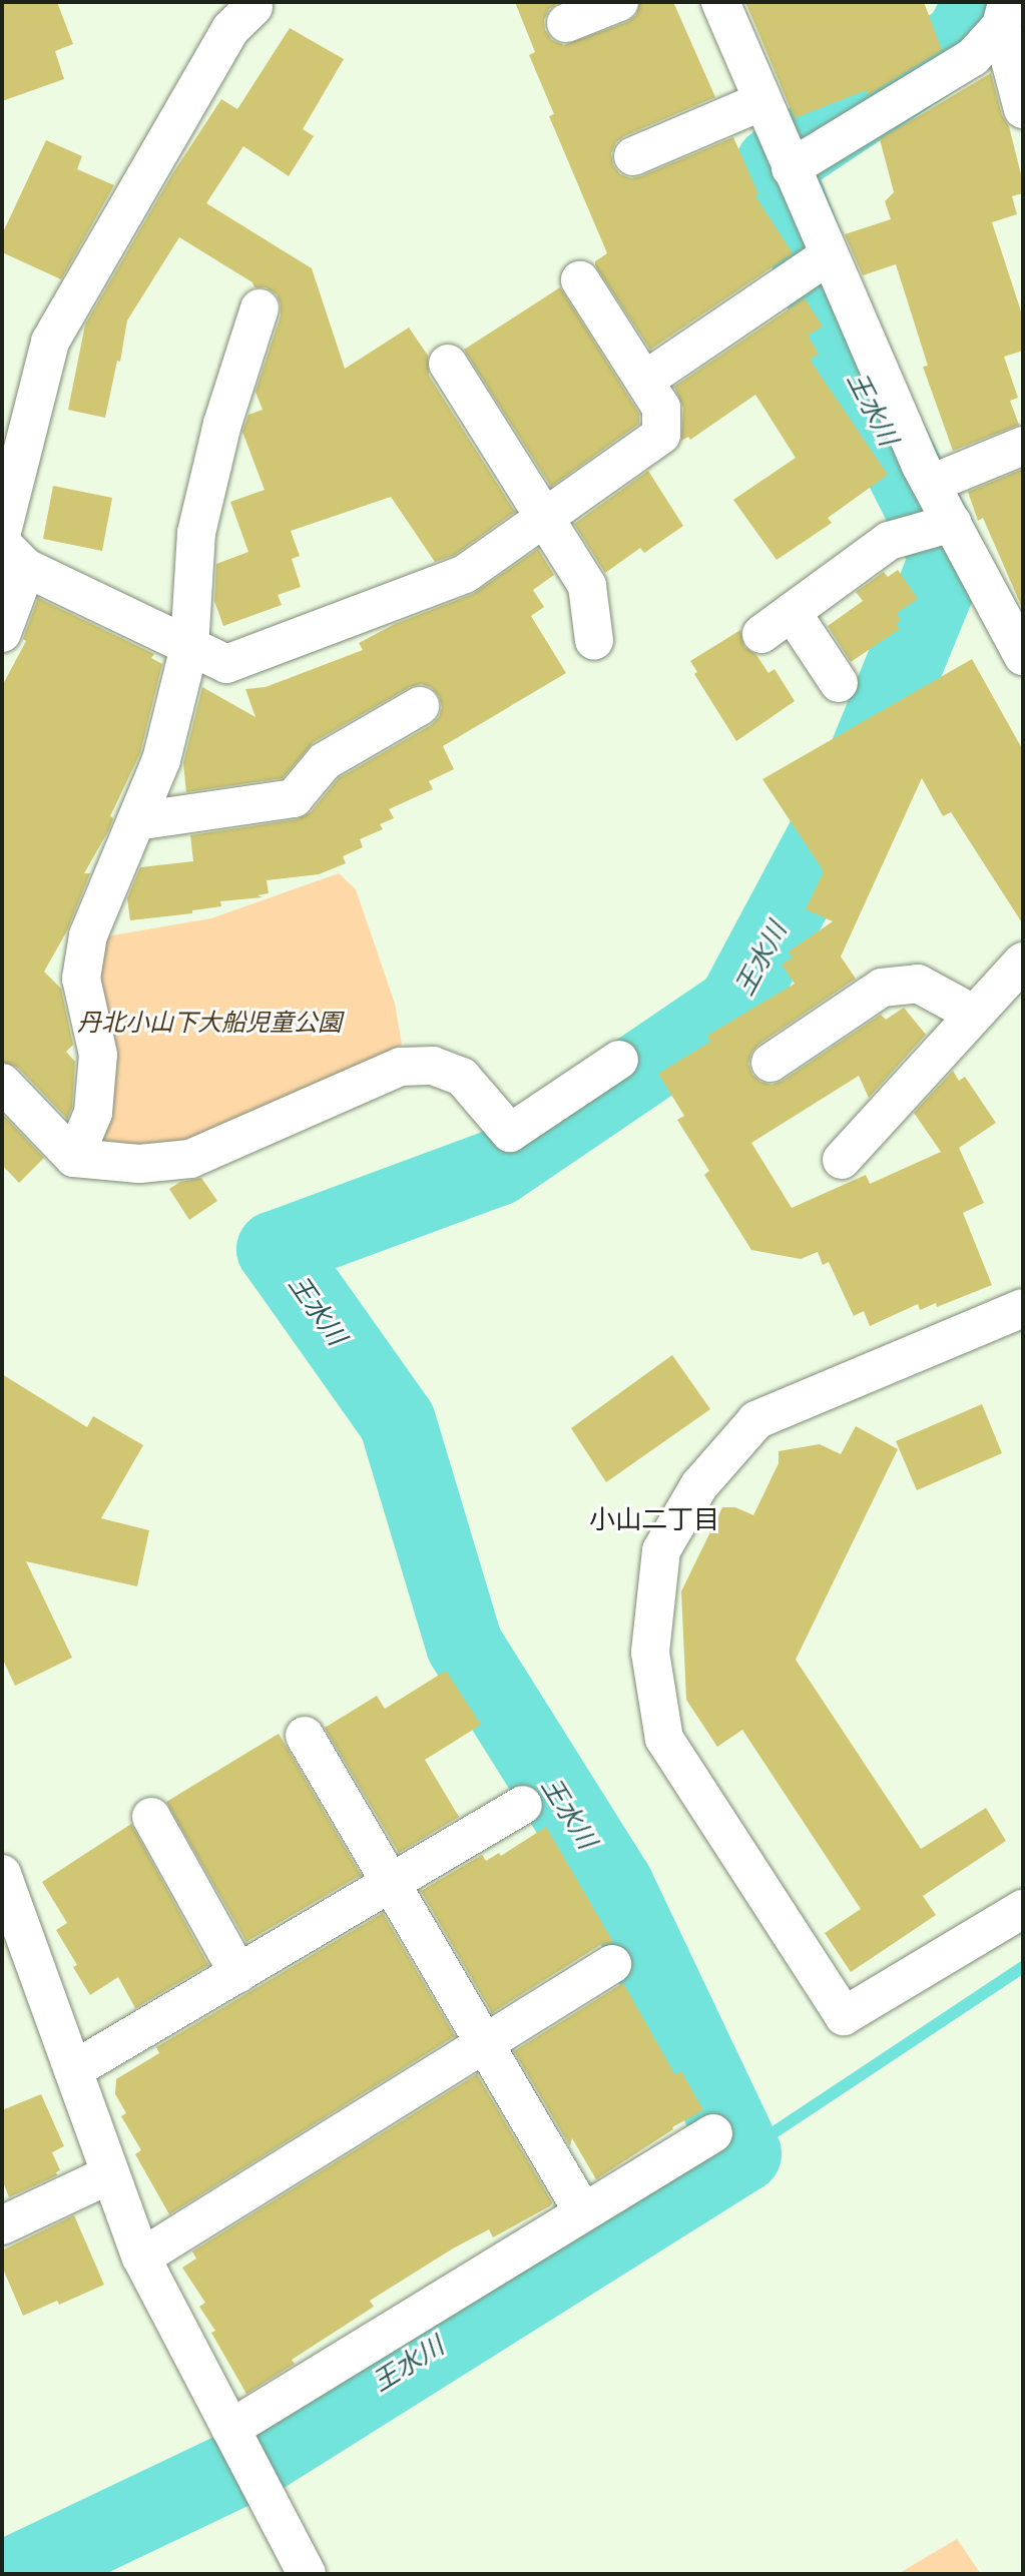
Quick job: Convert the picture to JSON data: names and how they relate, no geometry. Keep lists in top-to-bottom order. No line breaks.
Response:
{"districts":["小山二丁目"],"water":["王水川"],"parks":["丹北小山下大船児童公園"]}
